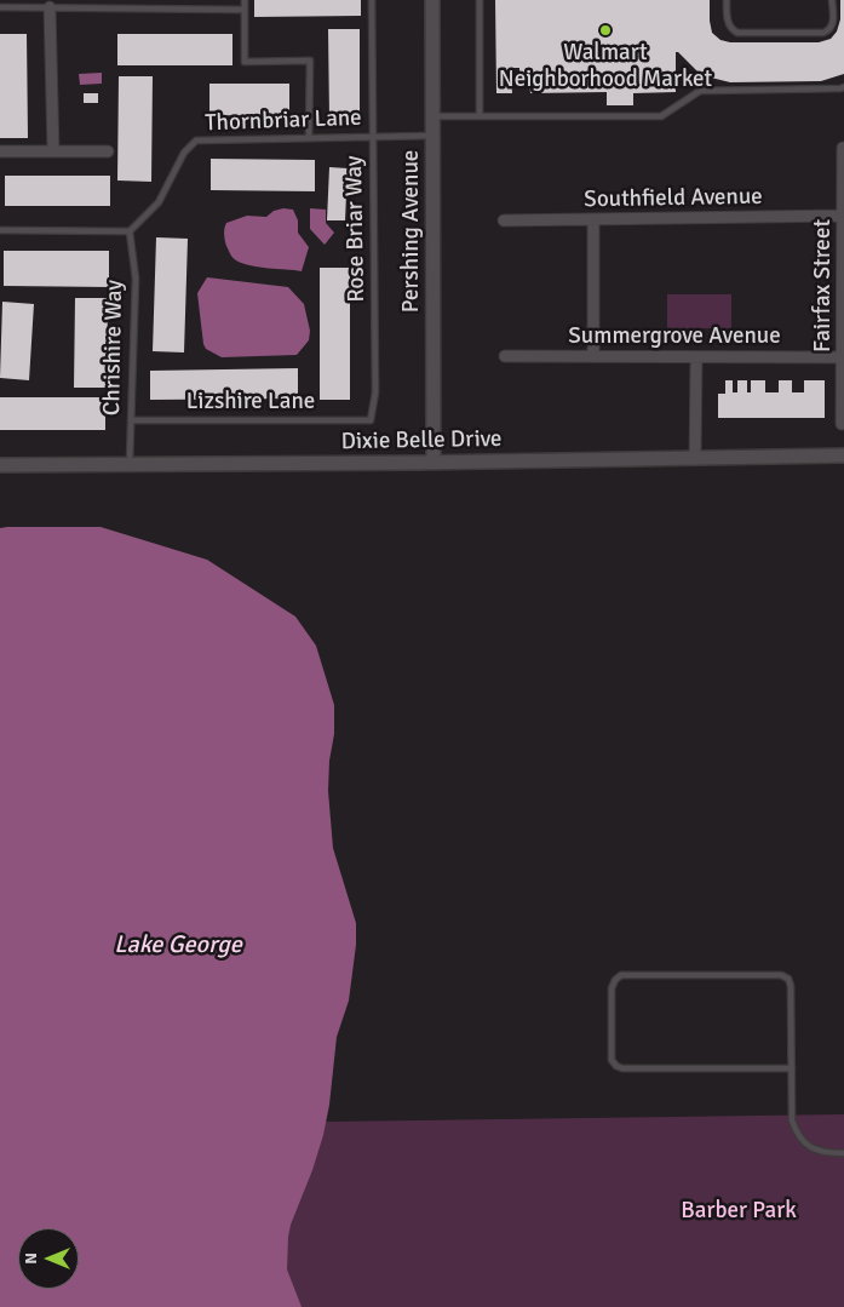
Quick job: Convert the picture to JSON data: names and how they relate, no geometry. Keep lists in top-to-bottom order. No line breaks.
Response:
{"streets":{"street":["Southfield Avenue","Pershing Avenue","Fairfax Street","Summergrove Avenue","Dixie Belle Drive"],"lane":["Thornbriar Lane","Rose Briar Way","Chrishire Way","Lizshire Lane"]},"crossings":[["Thornbriar Lane","Rose Briar Way"],["Thornbriar Lane","Pershing Avenue"],["Thornbriar Lane","Chrishire Way"],["Southfield Avenue","Fairfax Street"],["Rose Briar Way","Lizshire Lane"],["Pershing Avenue","Dixie Belle Drive"],["Fairfax Street","Summergrove Avenue"],["Chrishire Way","Lizshire Lane"],["Chrishire Way","Dixie Belle Drive"]],"water":["Lake George"],"parks":["Barber Park"],"places":["Walmart Neighborhood Market"],"north":"left"}
